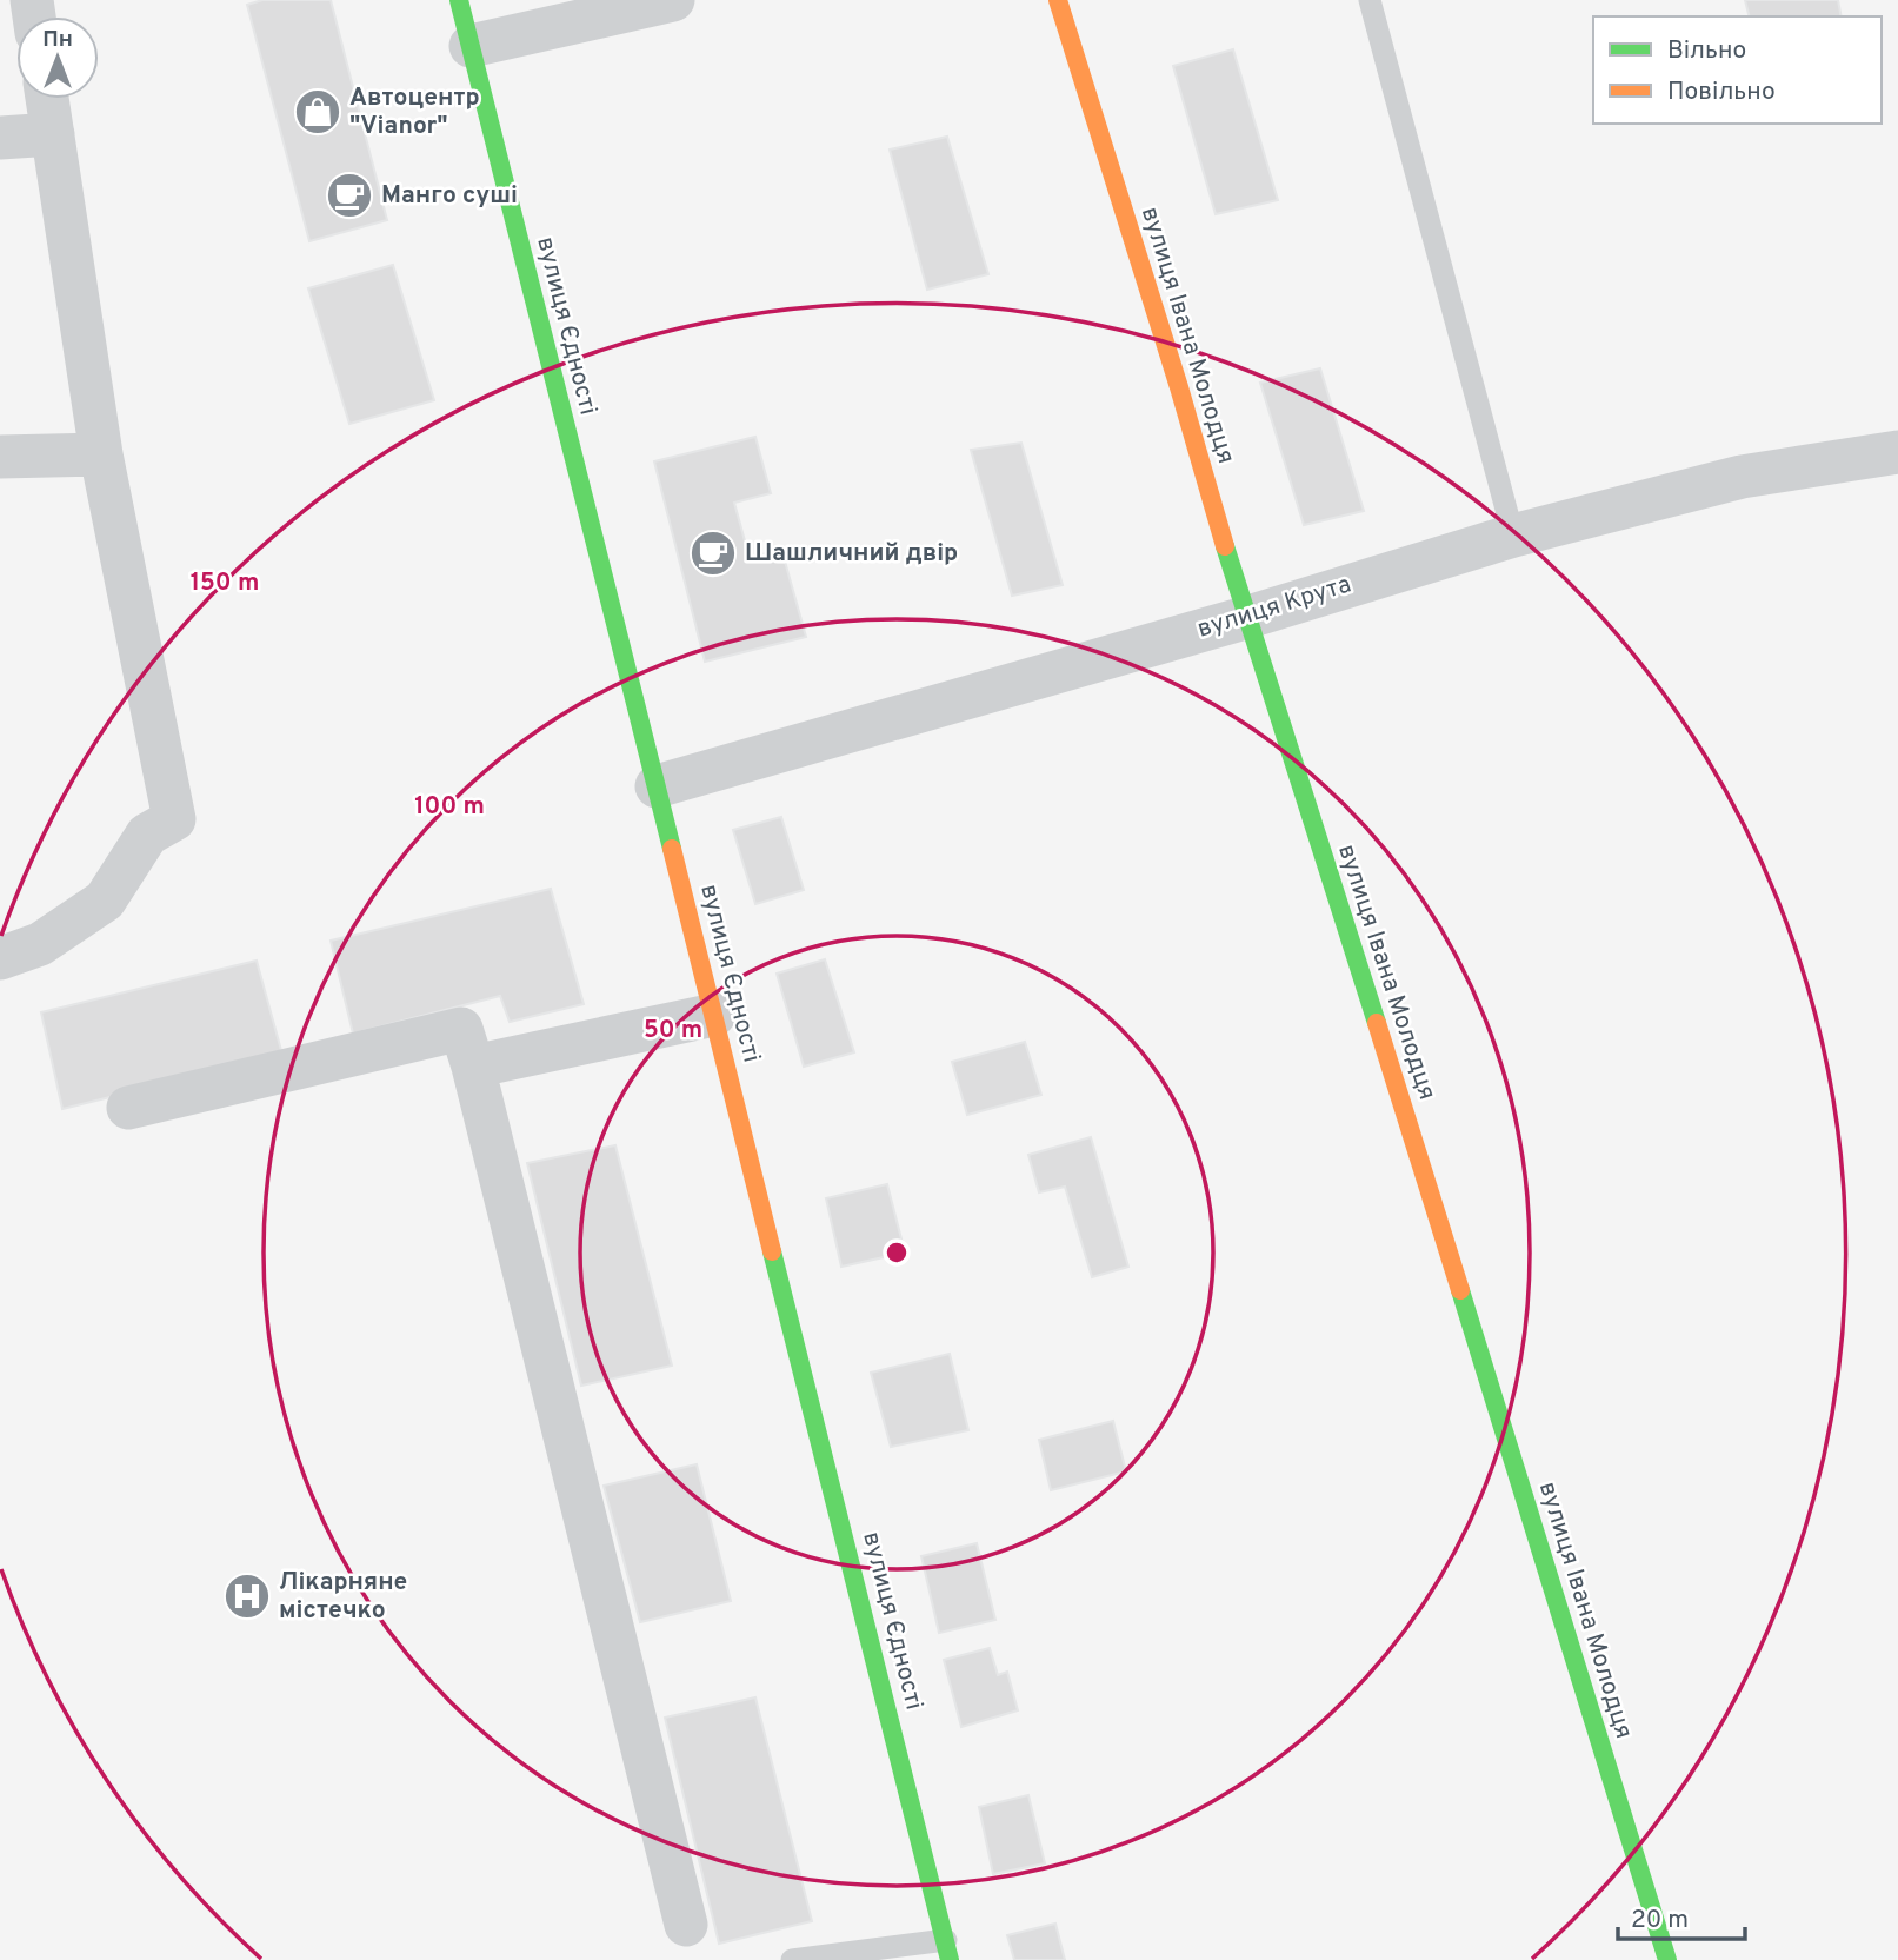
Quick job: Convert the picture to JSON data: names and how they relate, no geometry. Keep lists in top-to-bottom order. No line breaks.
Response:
{"streets":{"street":["вулиця Єдності","вулиця Івана Молодця","вулиця Крута"]},"crossings":[["вулиця Єдності","вулиця Крута"],["вулиця Івана Молодця","вулиця Крута"]],"places":{"shop":["Автоцентр \"Vianor\""],"cafe":["Манго суші","Шашличний двір"],"hospital":["Лікарняне містечко"]},"legend":["Вільно","Повільно"],"scale_bar":"20 m","north":"top","rings":["150 m","100 m","50 m"]}
